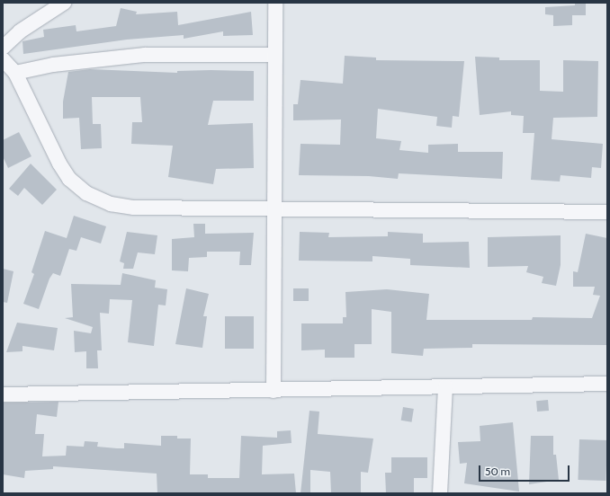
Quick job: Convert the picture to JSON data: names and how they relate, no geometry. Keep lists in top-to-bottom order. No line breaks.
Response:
{"scale_bar":"50 m"}
